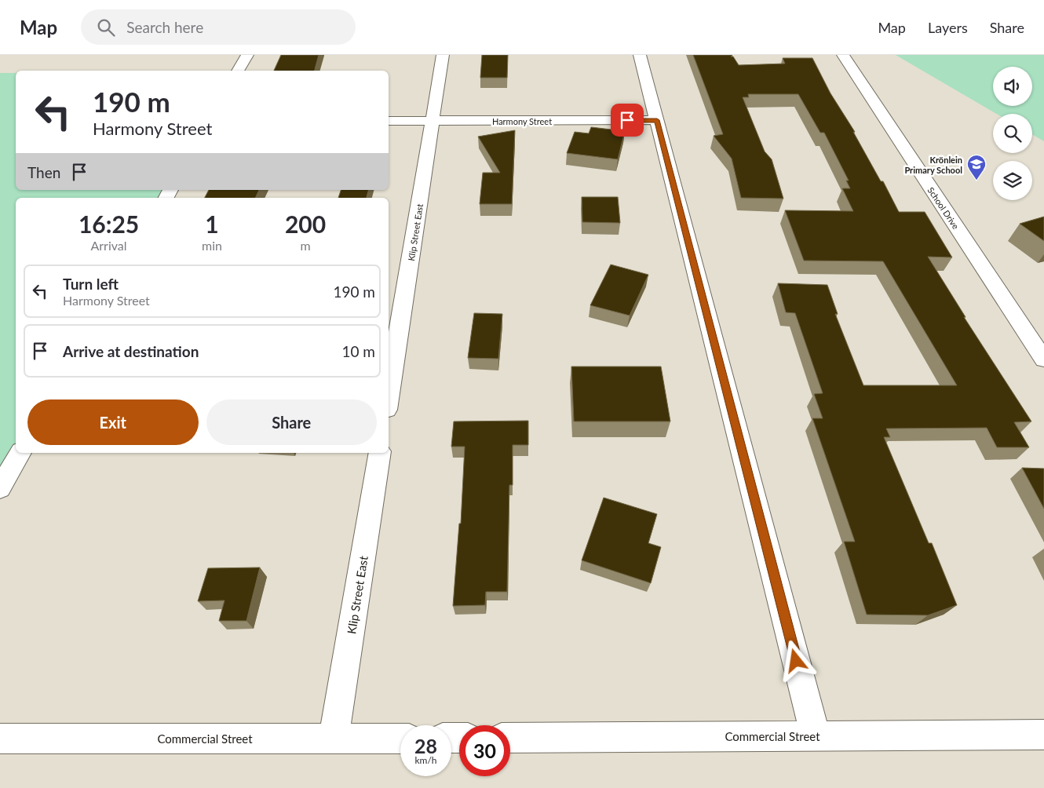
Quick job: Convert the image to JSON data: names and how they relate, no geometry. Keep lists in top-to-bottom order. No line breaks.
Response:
{"streets":{"street":["Harmony Street","School Drive","Klip Street East","Commercial Street"]},"crossings":[["Harmony Street","Klip Street East"],["Klip Street East","Commercial Street"]],"places":{"school or university":["Krönlein Primary School"]},"page":{"header":"Map","search":"Search here","nav":["Map","Layers","Share"],"turn":["190 m","Harmony Street"],"then":"Then","eta":["16:25","Arrival","1","min","200","m"],"list":[{"name":"Turn left","note":"Harmony Street","value":"190 m"},{"name":"Arrive at destination","value":"10 m"}],"buttons":["Exit","Share"],"speed":"28 km/h","limit":"30"}}
